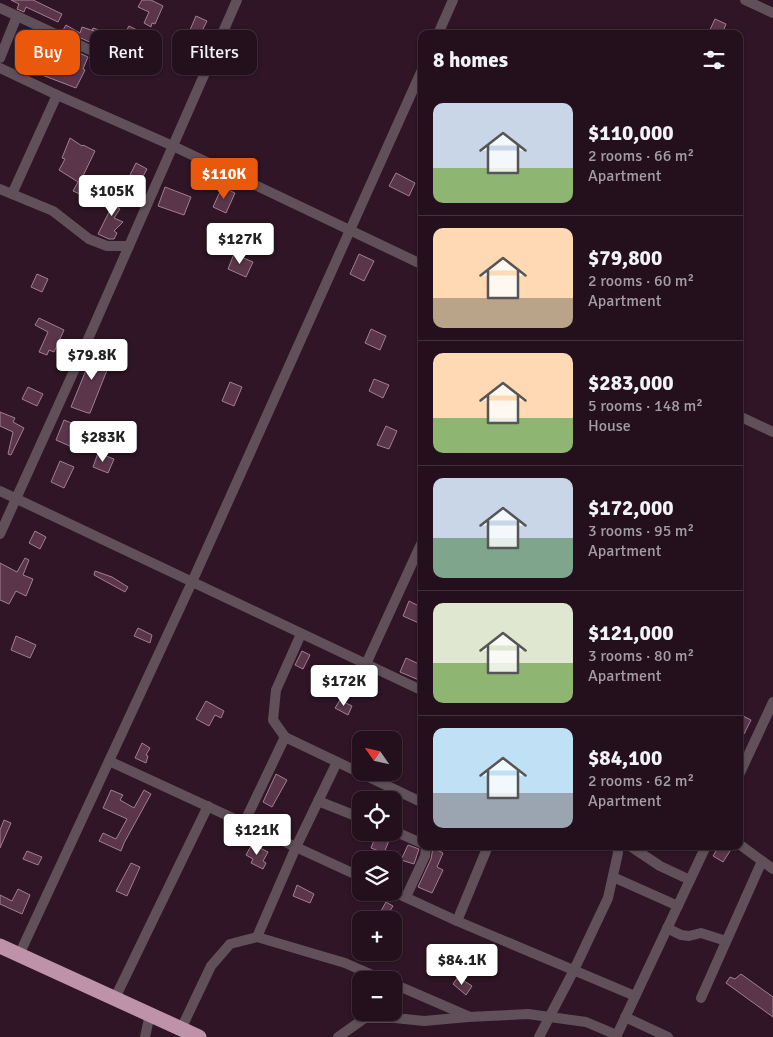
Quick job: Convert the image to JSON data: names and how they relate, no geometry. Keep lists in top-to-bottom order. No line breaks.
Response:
{"north":"top left","page":{"chip":["Buy","Rent","Filters"],"heading":"8 homes","list":[{"name":"$110,000","note":"2 rooms · 66 m² · Apartment"},{"name":"$79,800","note":"2 rooms · 60 m² · Apartment"},{"name":"$283,000","note":"5 rooms · 148 m² · House"},{"name":"$172,000","note":"3 rooms · 95 m² · Apartment"},{"name":"$121,000","note":"3 rooms · 80 m² · Apartment"},{"name":"$84,100","note":"2 rooms · 62 m² · Apartment"}],"price":["$110K","$105K","$127K","$79.8K","$283K","$172K","$121K","$84.1K"],"map_buttons":["+","−"]}}
